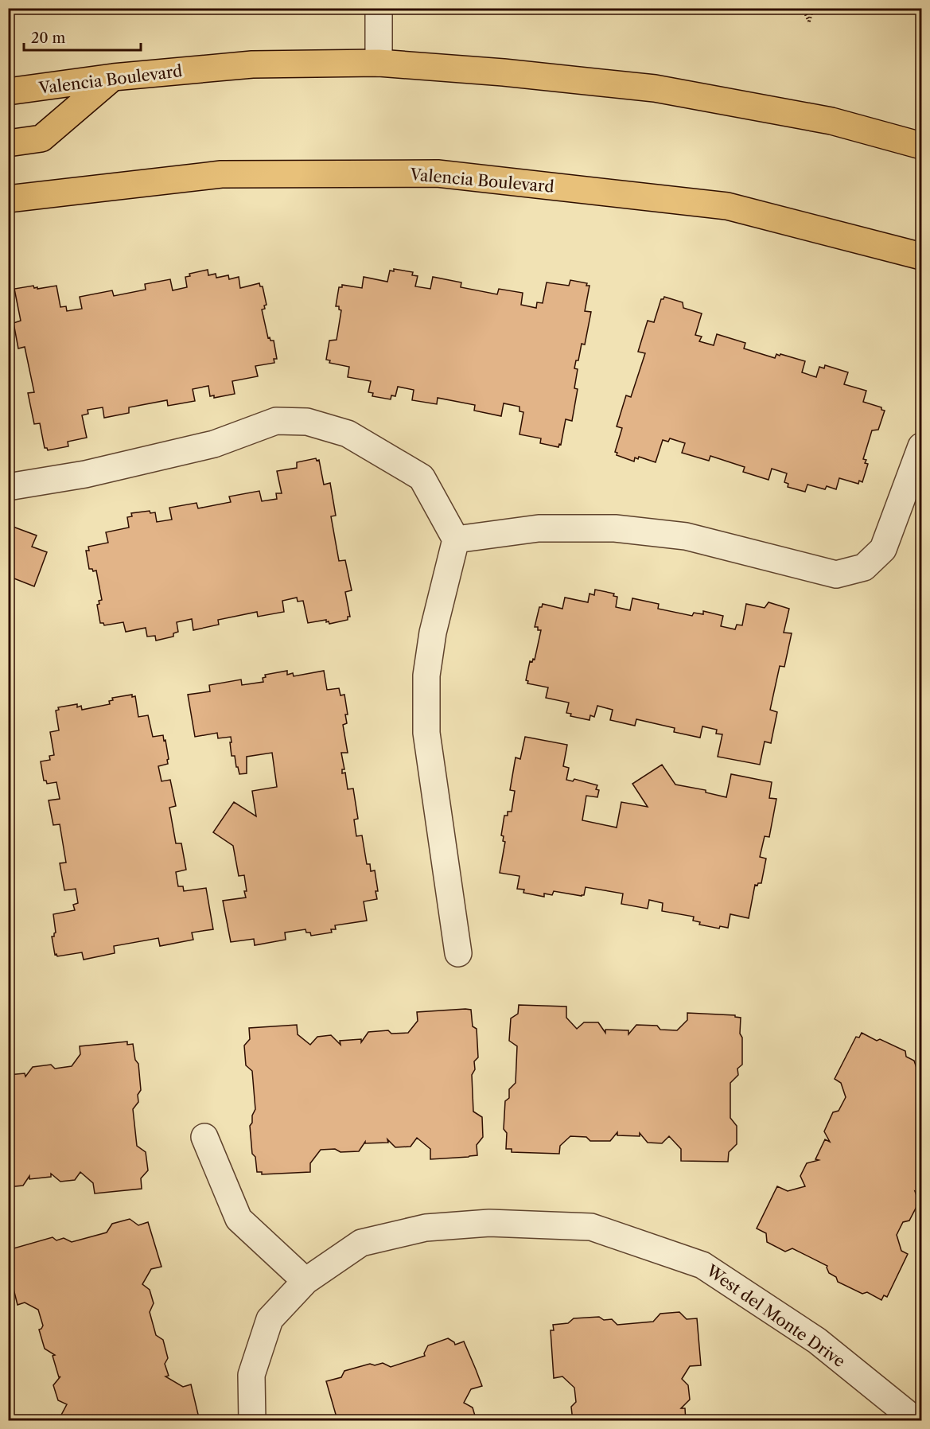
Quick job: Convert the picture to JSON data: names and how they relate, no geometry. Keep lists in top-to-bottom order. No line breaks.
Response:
{"streets":{"main road":["Valencia Boulevard"],"street":["West del Monte Drive"]},"scale_bar":"20 m"}
